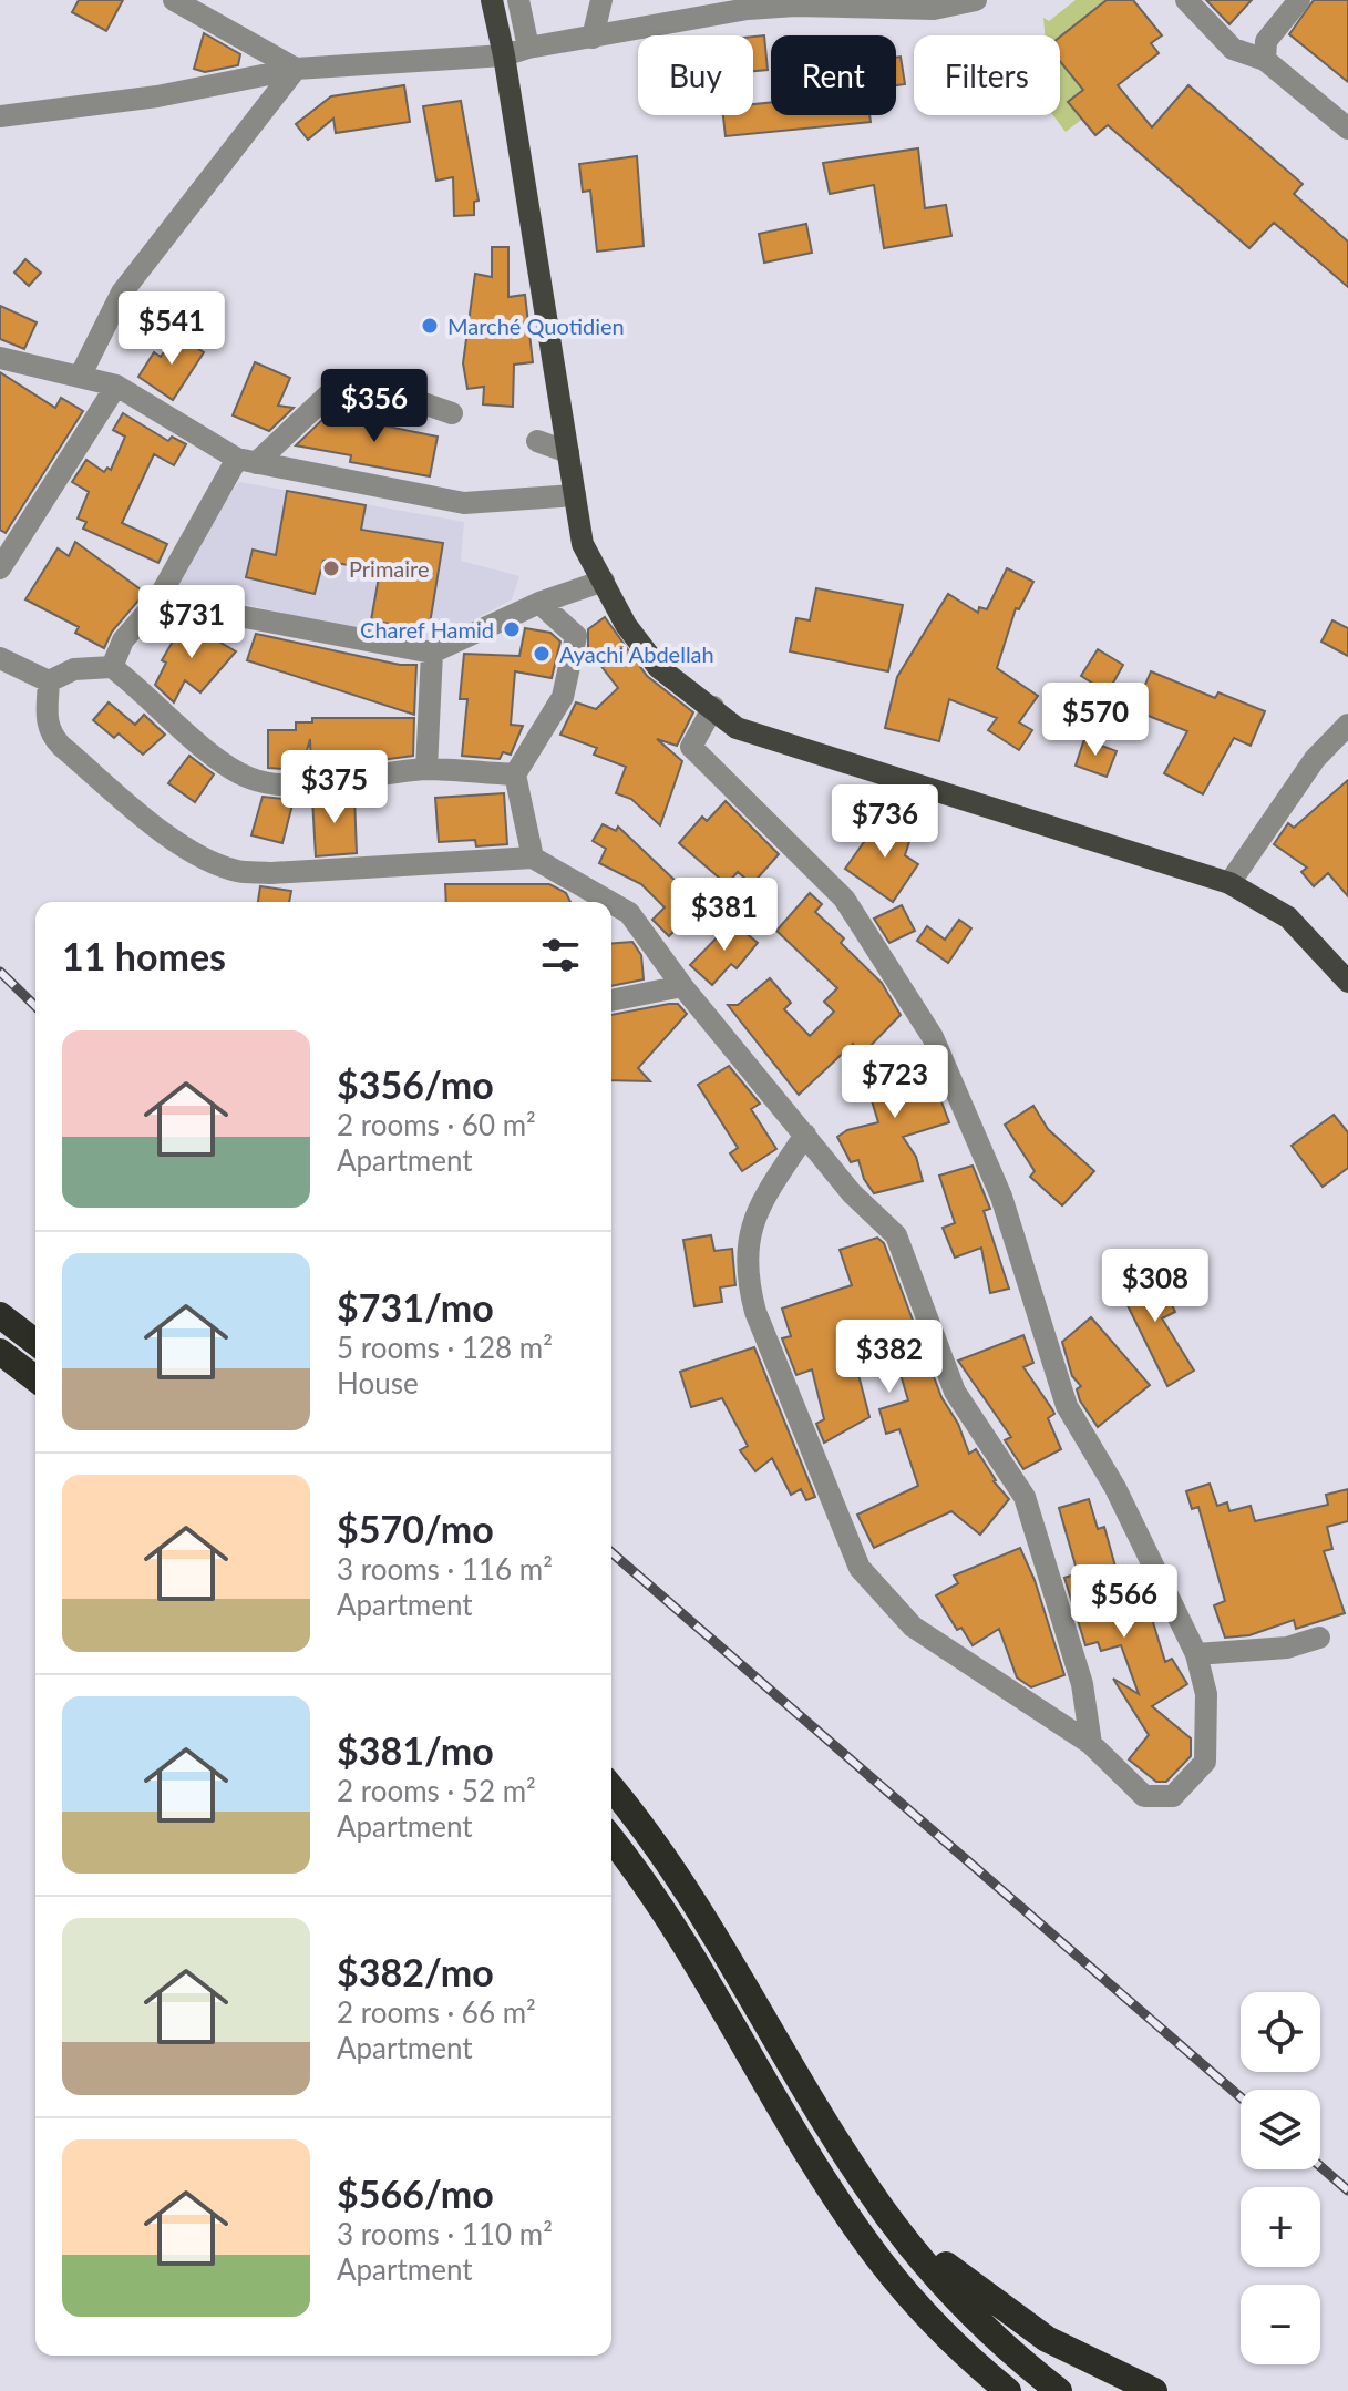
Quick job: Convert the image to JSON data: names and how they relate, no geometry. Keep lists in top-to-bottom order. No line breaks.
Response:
{"places":["Marché Quotidien","Primaire","Charef Hamid","Ayachi Abdellah"],"page":{"chip":["Buy","Rent","Filters"],"price":["$541","$356","$731","$570","$375","$736","$381","$723","$308","$382","$566"],"heading":"11 homes","list":[{"name":"$356/mo","note":"2 rooms · 60 m² · Apartment"},{"name":"$731/mo","note":"5 rooms · 128 m² · House"},{"name":"$570/mo","note":"3 rooms · 116 m² · Apartment"},{"name":"$381/mo","note":"2 rooms · 52 m² · Apartment"},{"name":"$382/mo","note":"2 rooms · 66 m² · Apartment"},{"name":"$566/mo","note":"3 rooms · 110 m² · Apartment"}],"map_buttons":["+","−"]}}
